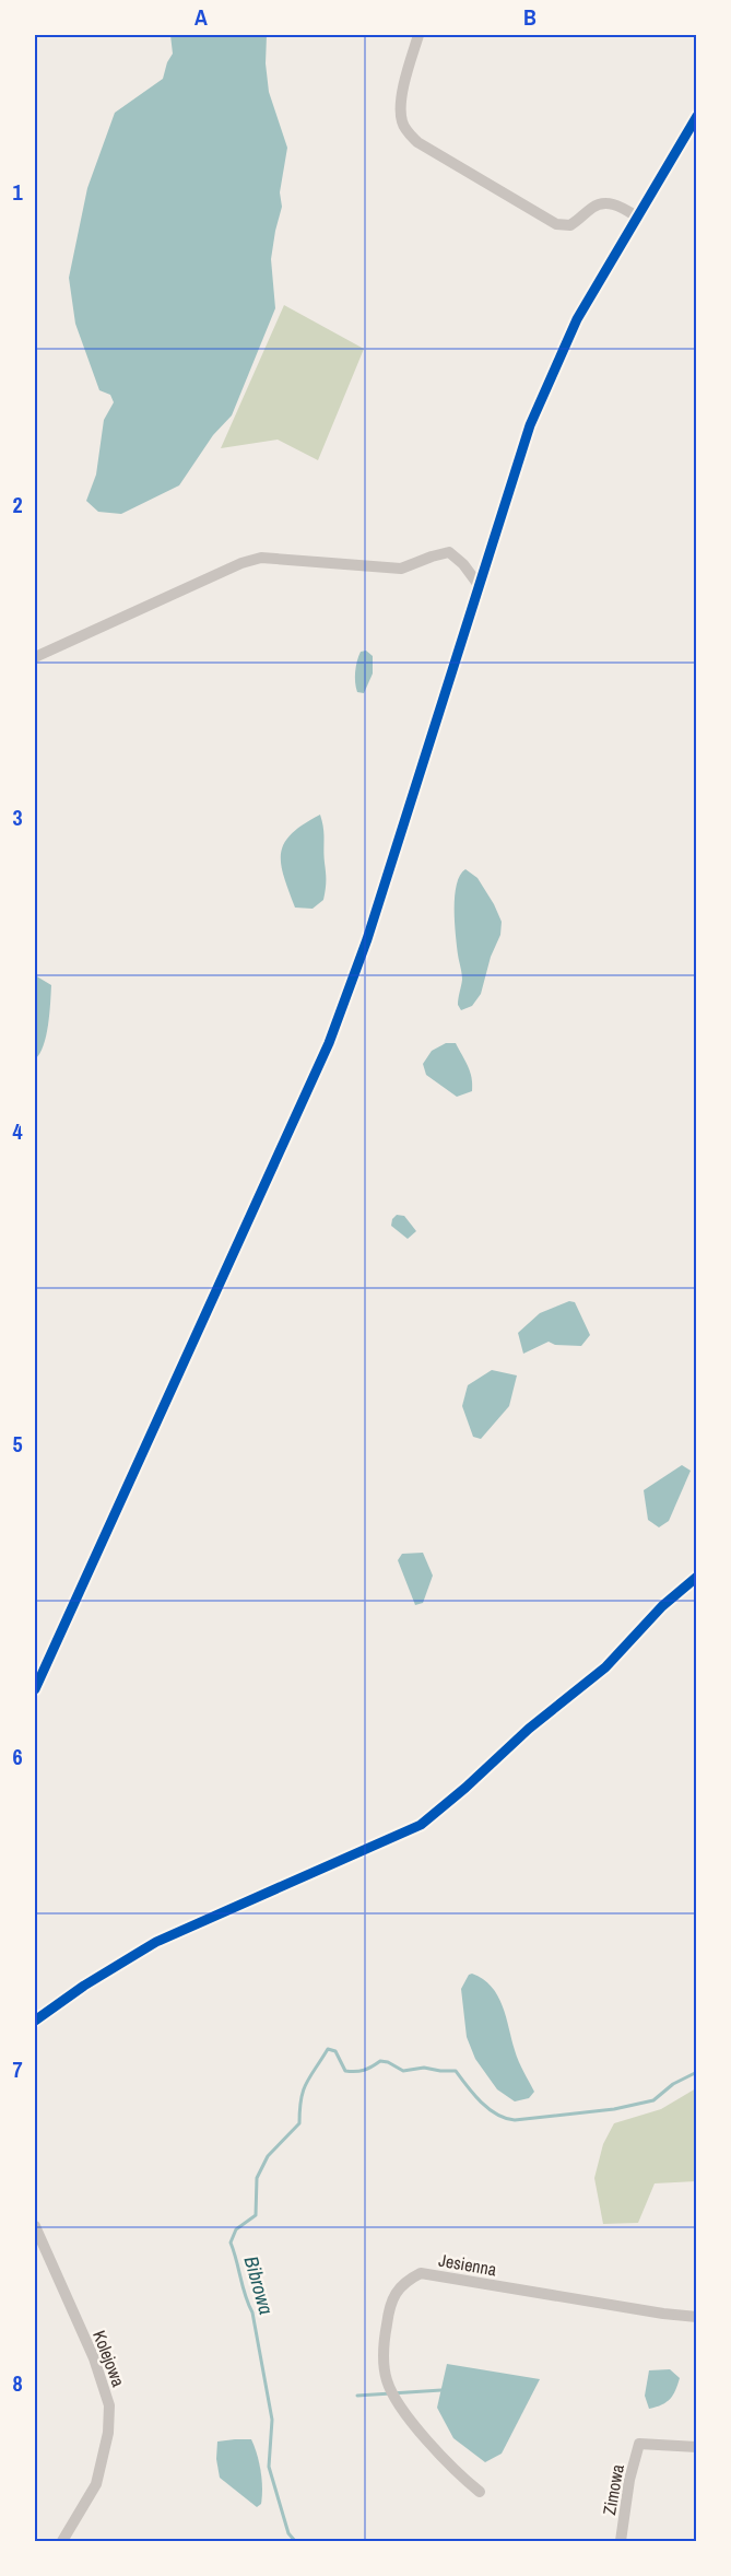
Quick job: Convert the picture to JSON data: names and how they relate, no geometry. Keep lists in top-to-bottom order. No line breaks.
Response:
{"streets":{"street":["Jesienna","Kolejowa","Zimowa"]},"water":["Bibrowa"],"grid":{"columns":["A","B"],"rows":["1","2","3","4","5","6","7","8"]}}
